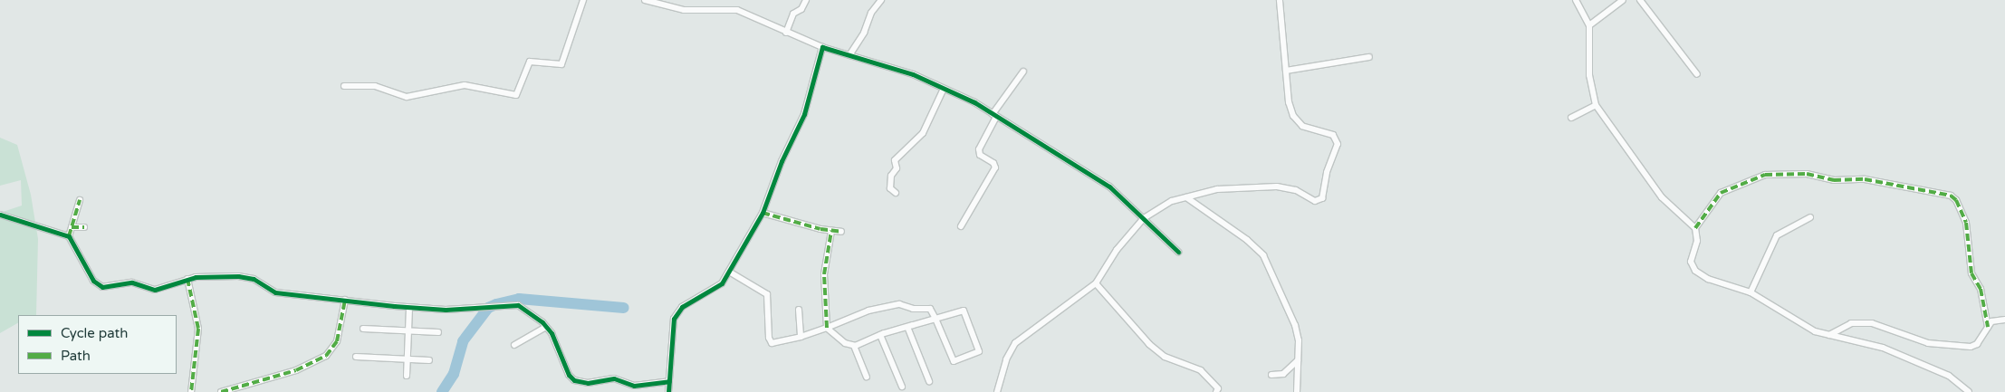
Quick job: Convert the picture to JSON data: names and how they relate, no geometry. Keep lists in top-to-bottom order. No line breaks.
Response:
{"legend":["Cycle path","Path"]}
